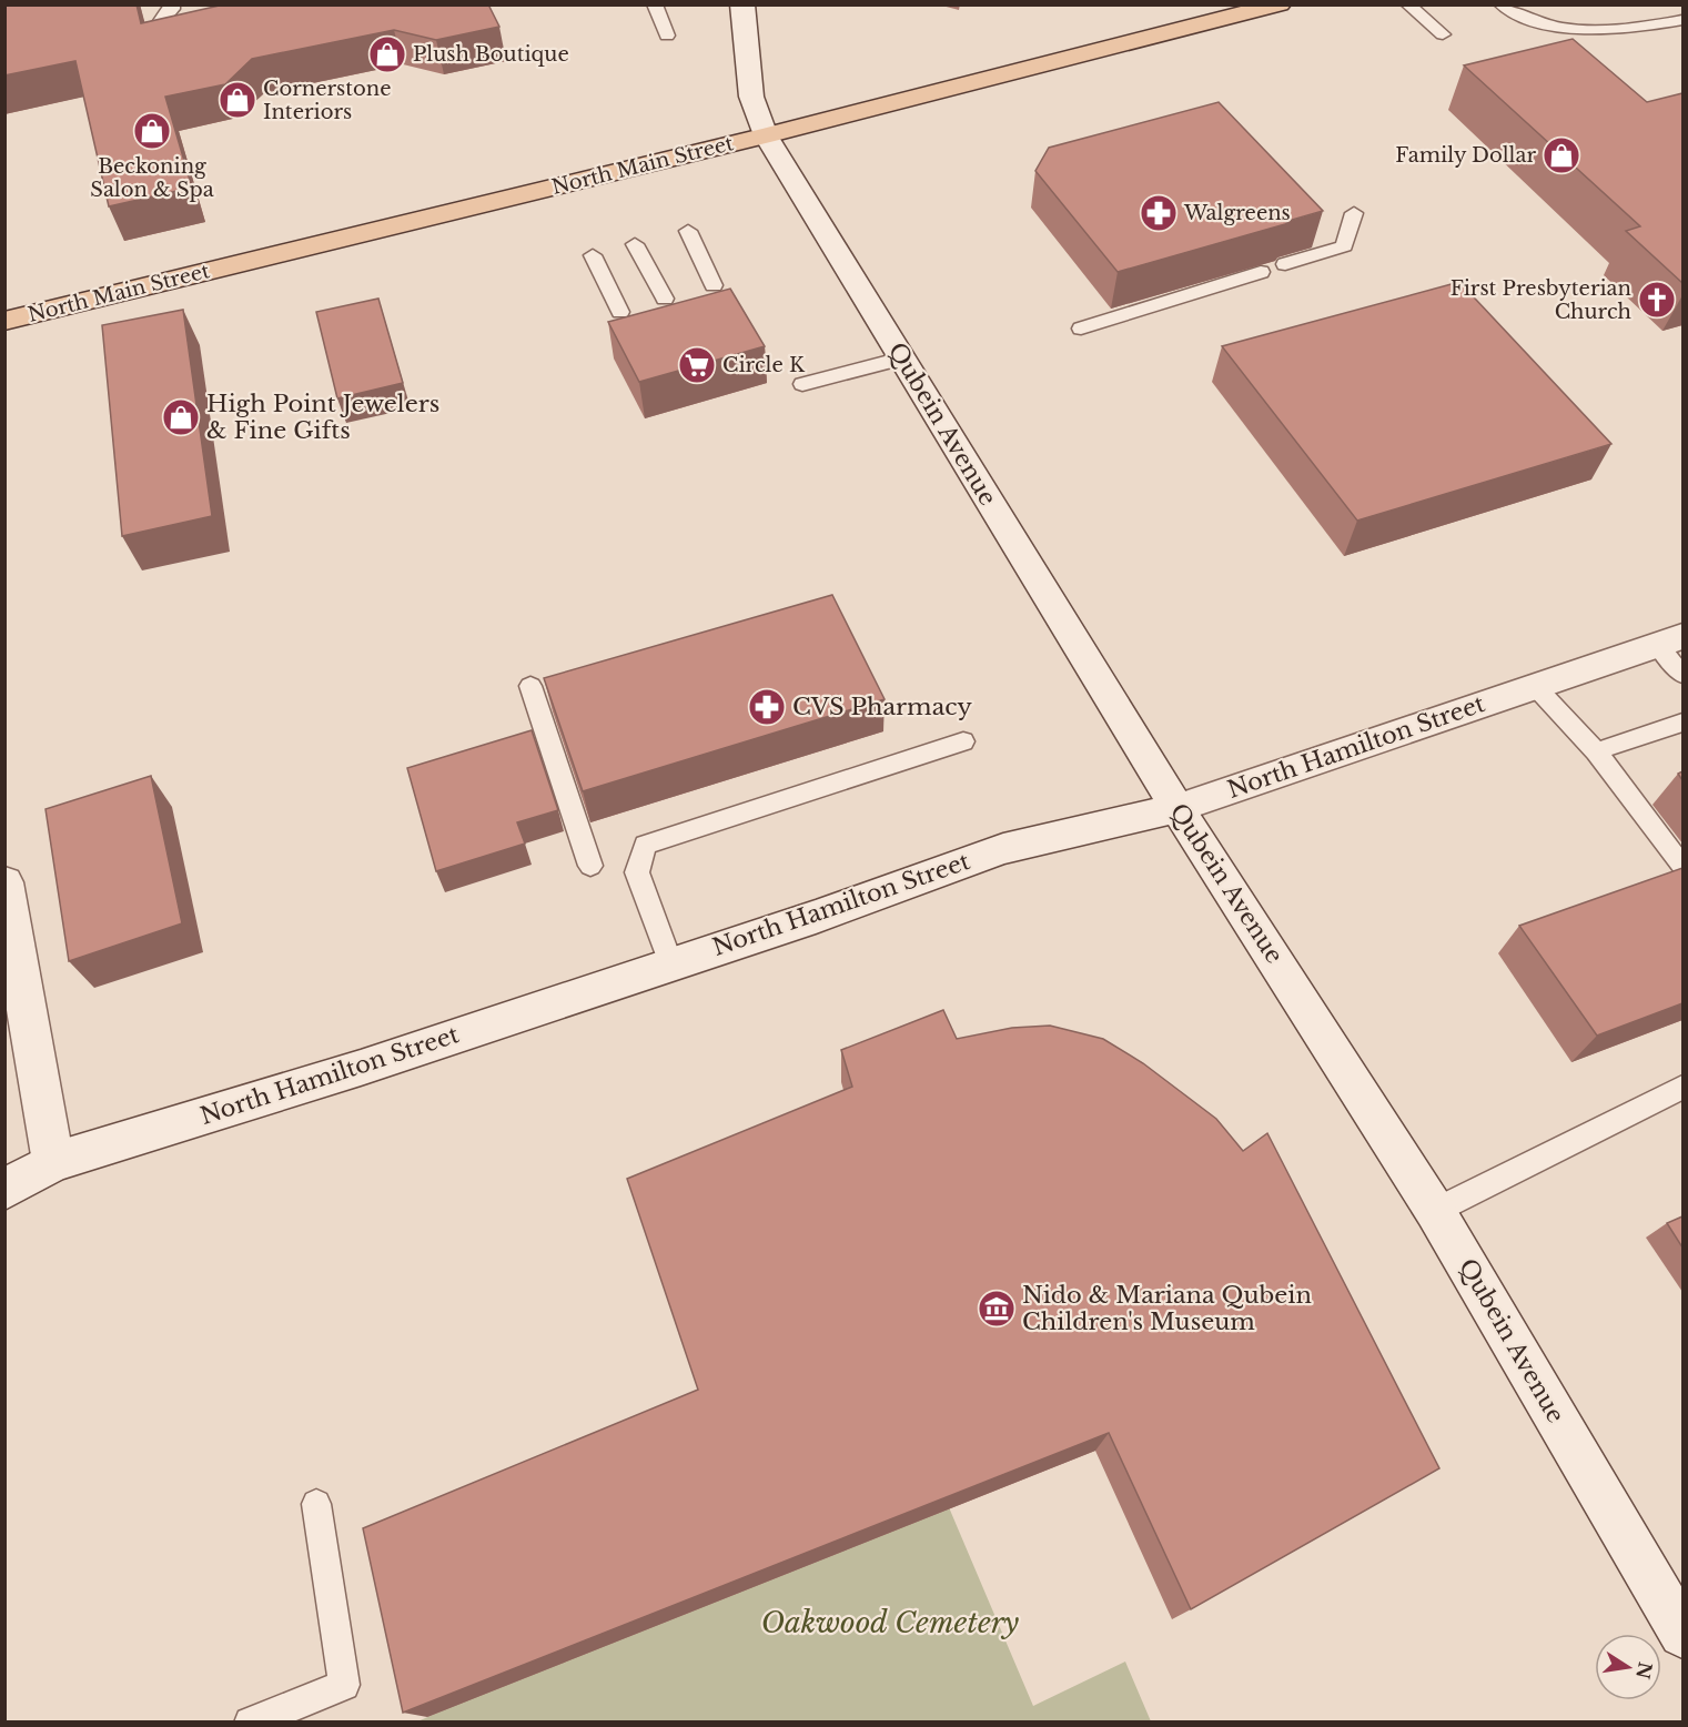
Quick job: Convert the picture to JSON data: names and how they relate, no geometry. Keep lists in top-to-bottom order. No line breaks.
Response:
{"streets":{"main road":["North Main Street"],"street":["Qubein Avenue","North Hamilton Street"]},"crossings":[["North Main Street","Qubein Avenue"],["Qubein Avenue","North Hamilton Street"]],"parks":["Oakwood Cemetery"],"places":{"shop":["Plush Boutique","Cornerstone Interiors","Beckoning Salon & Spa","Family Dollar","High Point Jewelers & Fine Gifts"],"pharmacy":["Walgreens","CVS Pharmacy"],"church":["First Presbyterian Church"],"supermarket":["Circle K"],"museum":["Nido & Mariana Qubein Children's Museum"]},"north":"right"}
